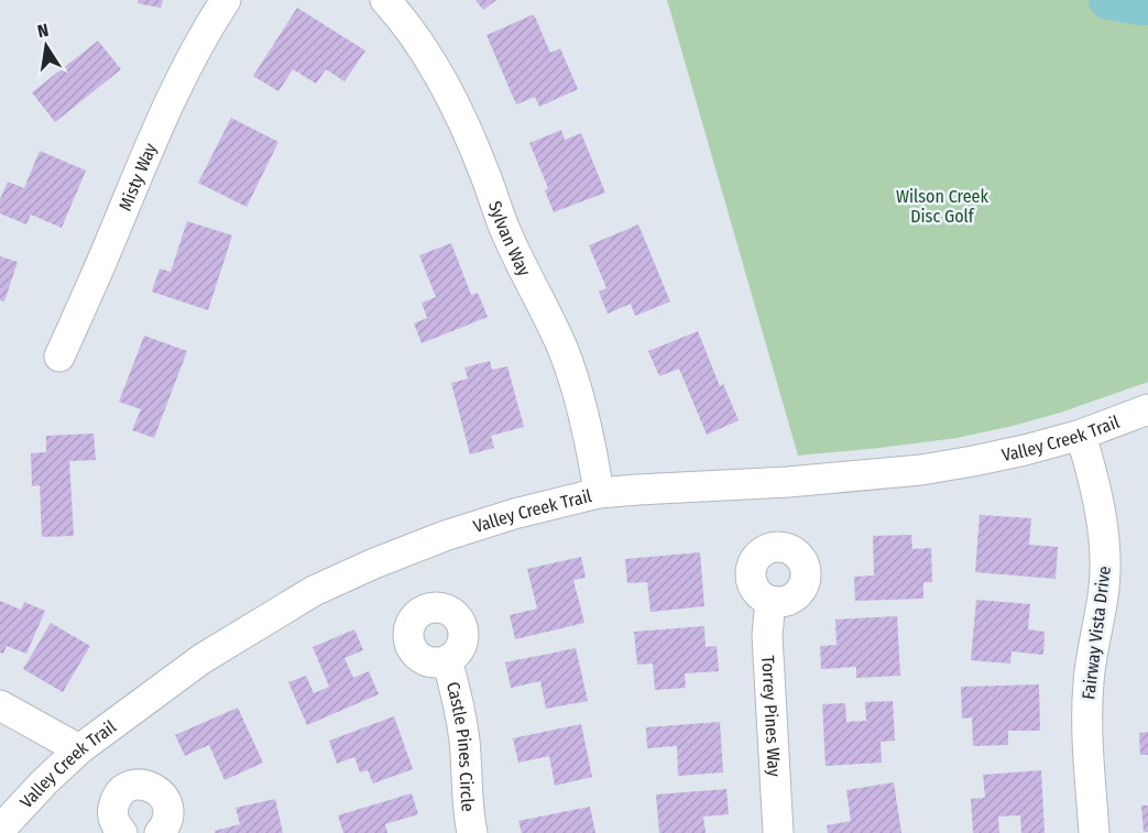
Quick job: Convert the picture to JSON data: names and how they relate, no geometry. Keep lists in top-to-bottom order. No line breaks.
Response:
{"streets":{"street":["Misty Way","Sylvan Way","Valley Creek Trail","Fairway Vista Drive","Torrey Pines Way","Castle Pines Circle"]},"crossings":[["Sylvan Way","Valley Creek Trail"],["Valley Creek Trail","Fairway Vista Drive"]],"parks":["Wilson Creek Disc Golf"],"north":"top"}
